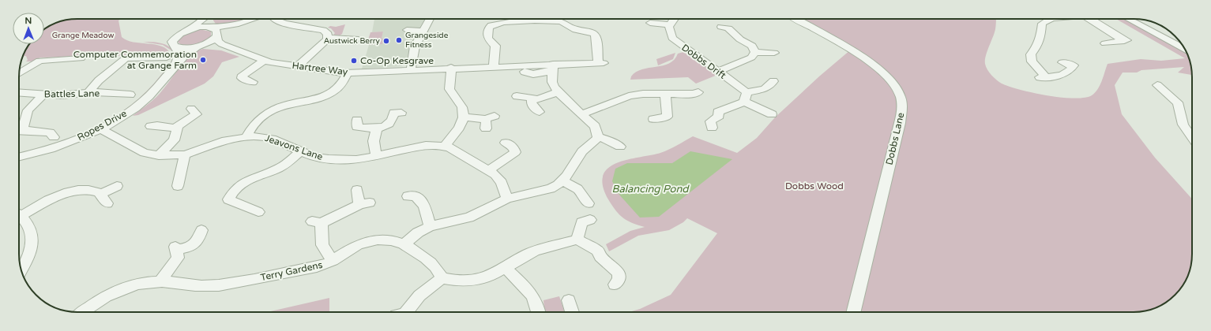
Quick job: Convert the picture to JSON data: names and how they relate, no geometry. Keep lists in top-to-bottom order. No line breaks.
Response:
{"streets":{"street":["Dobbs Drift","Hartree Way","Battles Lane","Ropes Drive","Dobbs Lane","Jeavons Lane","Terry Gardens"]},"crossings":[["Hartree Way","Ropes Drive"],["Ropes Drive","Jeavons Lane"]],"water":["Balancing Pond"],"parks":["Grange Meadow","Dobbs Wood"],"places":["Grangeside Fitness","Austwick Berry","Computer Commemoration at Grange Farm","Co-Op Kesgrave"],"north":"top"}
